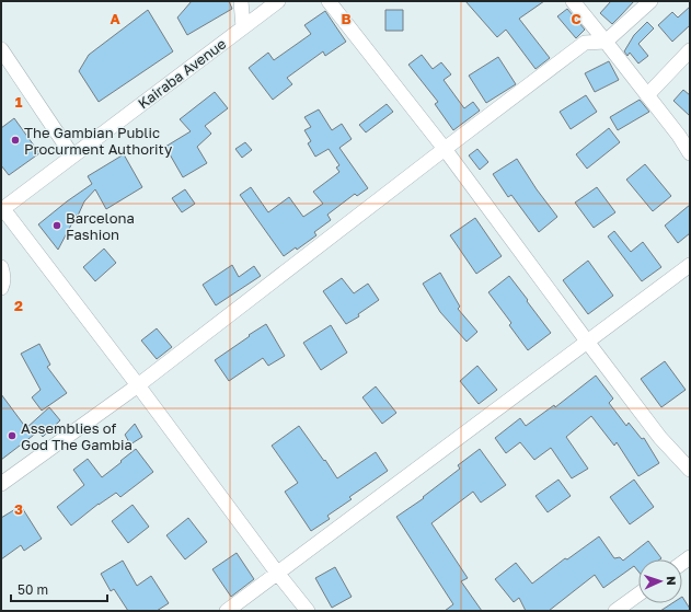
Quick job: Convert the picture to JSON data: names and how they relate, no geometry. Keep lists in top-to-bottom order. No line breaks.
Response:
{"streets":{"street":["Kairaba Avenue"]},"places":["The Gambian Public Procurment Authority","Barcelona Fashion","Assemblies of God The Gambia"],"scale_bar":"50 m","north":"right","grid":{"columns":["A","B","C"],"rows":["1","2","3"]}}
